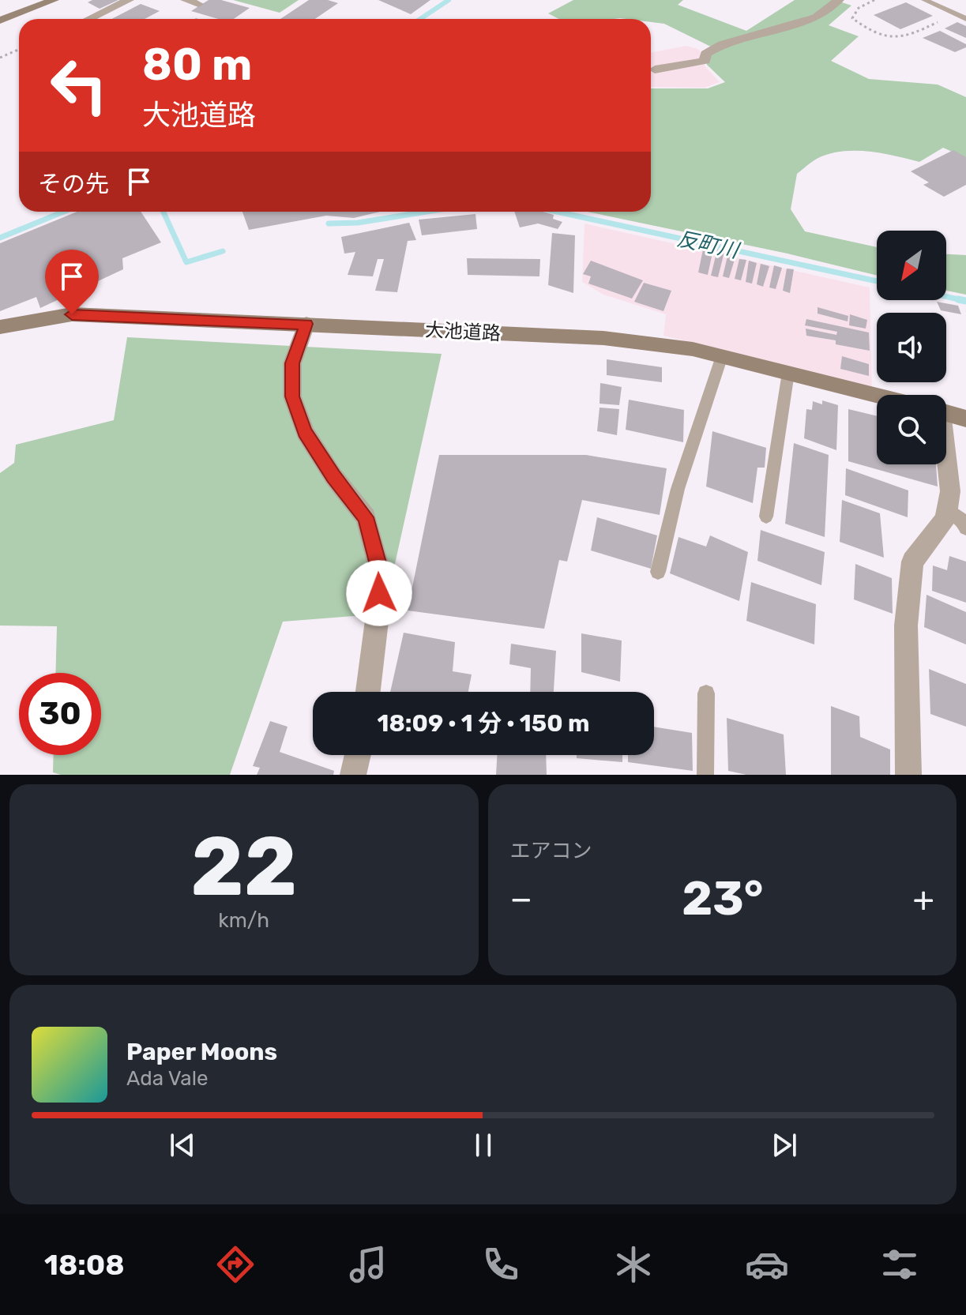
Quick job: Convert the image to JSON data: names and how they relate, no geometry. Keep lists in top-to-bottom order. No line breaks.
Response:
{"streets":{"street":["大池道路"]},"water":["反町川"],"north":"bottom left","page":{"turn":["80 m","大池道路"],"then":"その先","limit":"30","trip":"18:09 · 1 分 · 150 m","tile":[["22","km/h"],"エアコン"],"heat":["−","23°","+"],"song":["Paper Moons","Ada Vale"],"tabs":"18:08"}}
